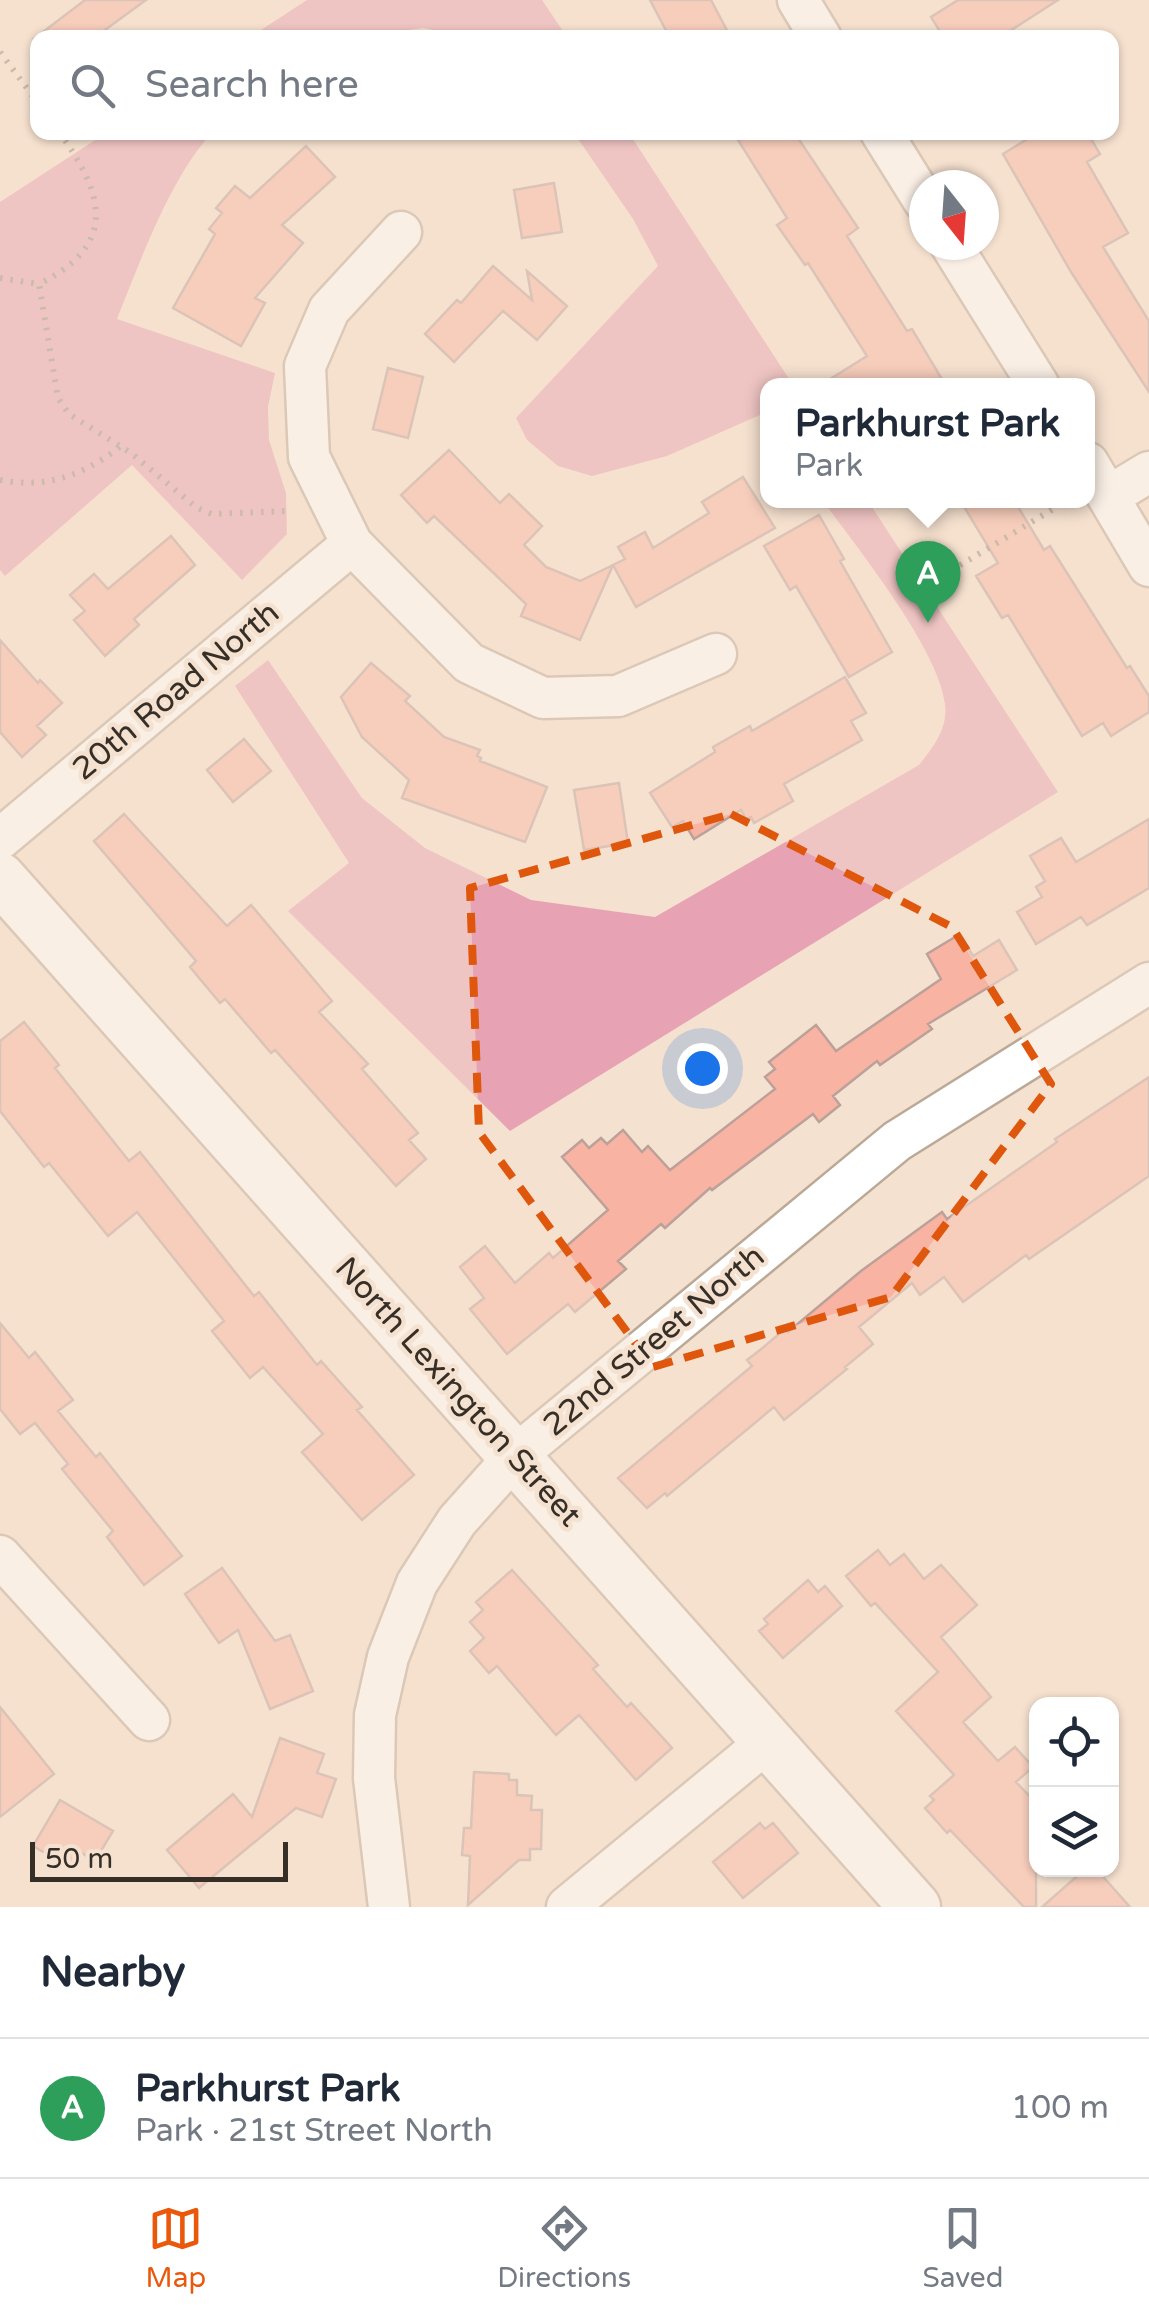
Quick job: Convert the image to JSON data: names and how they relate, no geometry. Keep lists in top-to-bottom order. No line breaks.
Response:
{"streets":{"street":["20th Road North","22nd Street North","North Lexington Street"]},"crossings":[["22nd Street North","North Lexington Street"]],"scale_bar":"50 m","north":"bottom","page":{"search":"Search here","popup":["Parkhurst Park","Park"],"pins":"A","scale":"50 m","heading":"Nearby","list":[{"mark":"A","name":"Parkhurst Park","note":"Park · 21st Street North","value":"100 m"}],"nav":["Map","Directions","Saved"]}}
